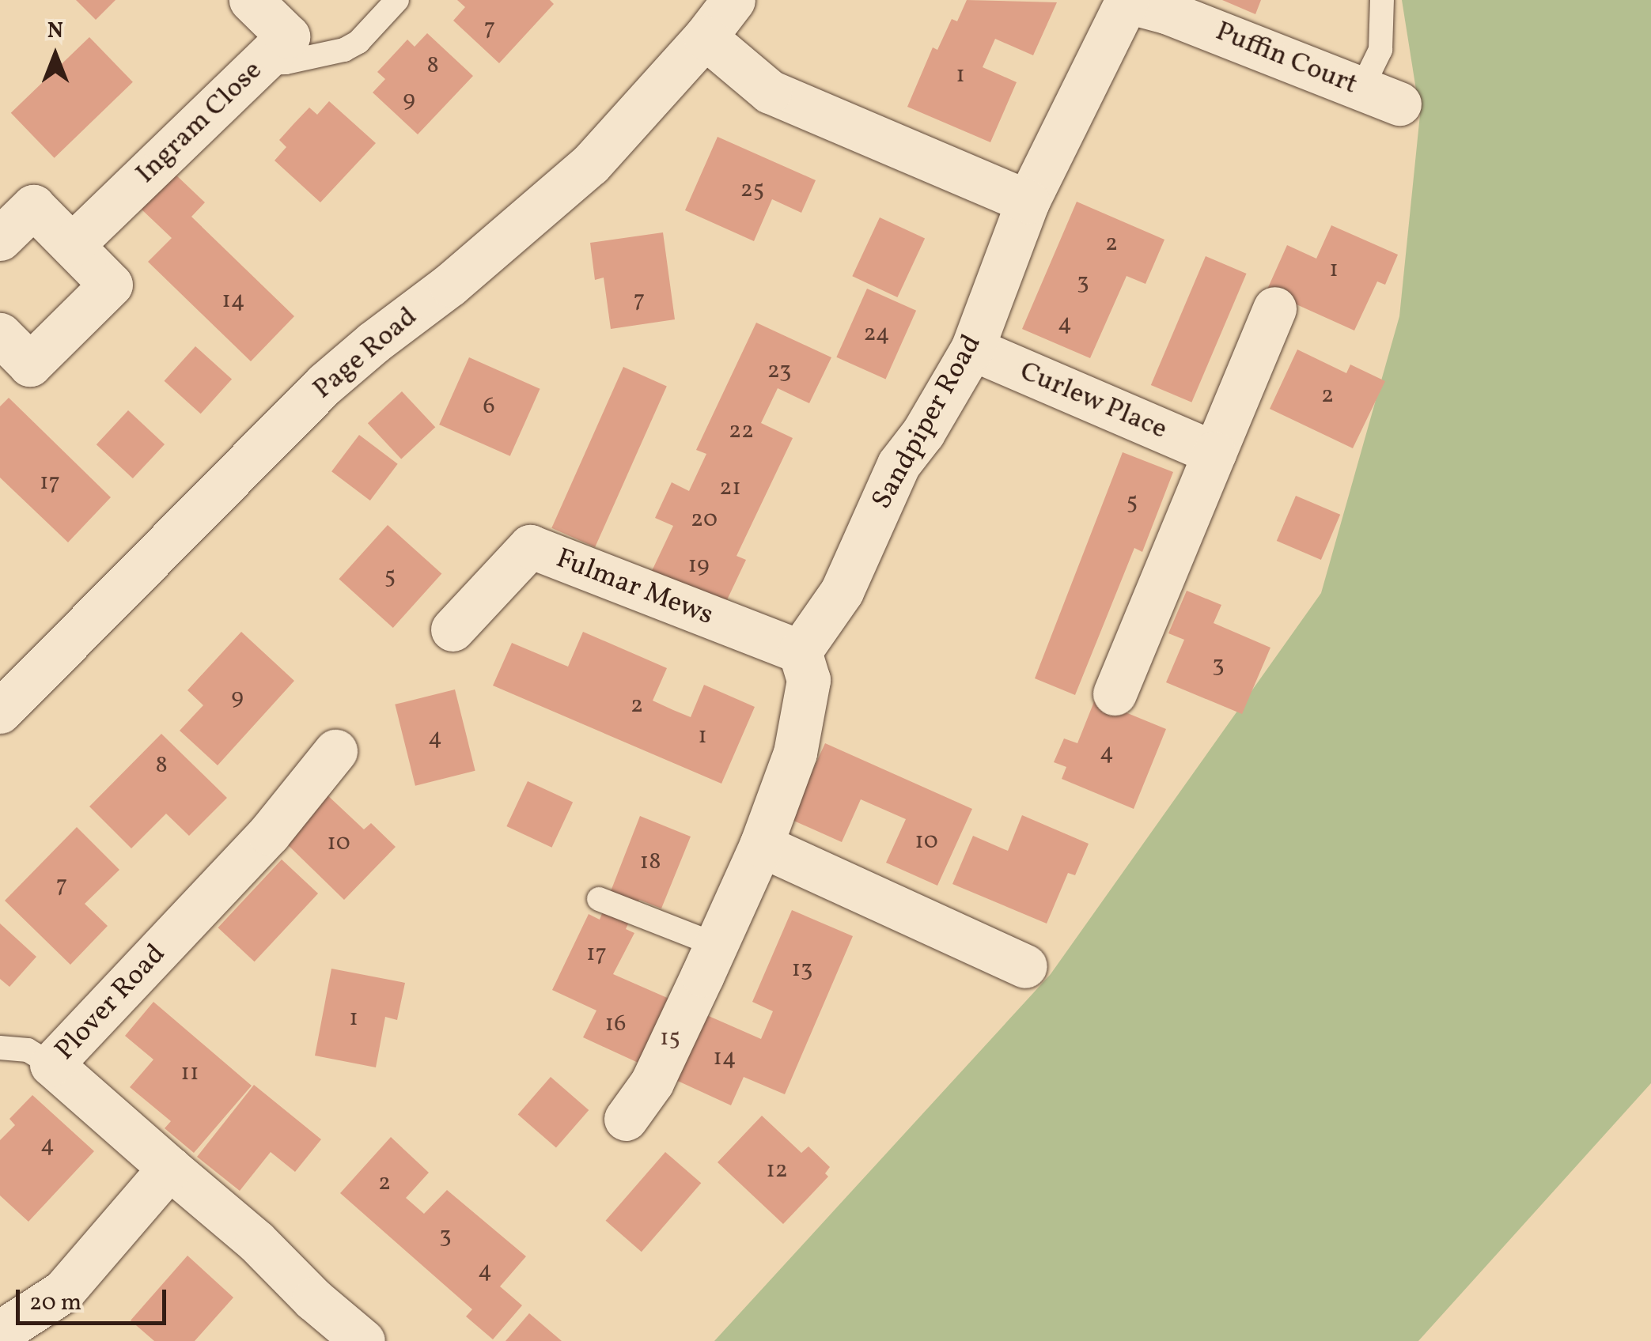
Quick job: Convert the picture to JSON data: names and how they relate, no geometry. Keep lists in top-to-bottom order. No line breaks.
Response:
{"streets":{"street":["Puffin Court","Ingram Close","Page Road","Curlew Place","Sandpiper Road","Fulmar Mews","Plover Road"]},"crossings":[["Puffin Court","Sandpiper Road"],["Curlew Place","Sandpiper Road"],["Sandpiper Road","Fulmar Mews"]],"house_numbers":["7","8","1","9","25","2","1","3","7","14","4","24","23","2","6","22","17","21","5","20","19","5","3","9","2","1","4","4","8","10","10","18","7","17","13","1","16","15","14","11","4","12","2","3","4"],"scale_bar":"20 m","north":"top"}
